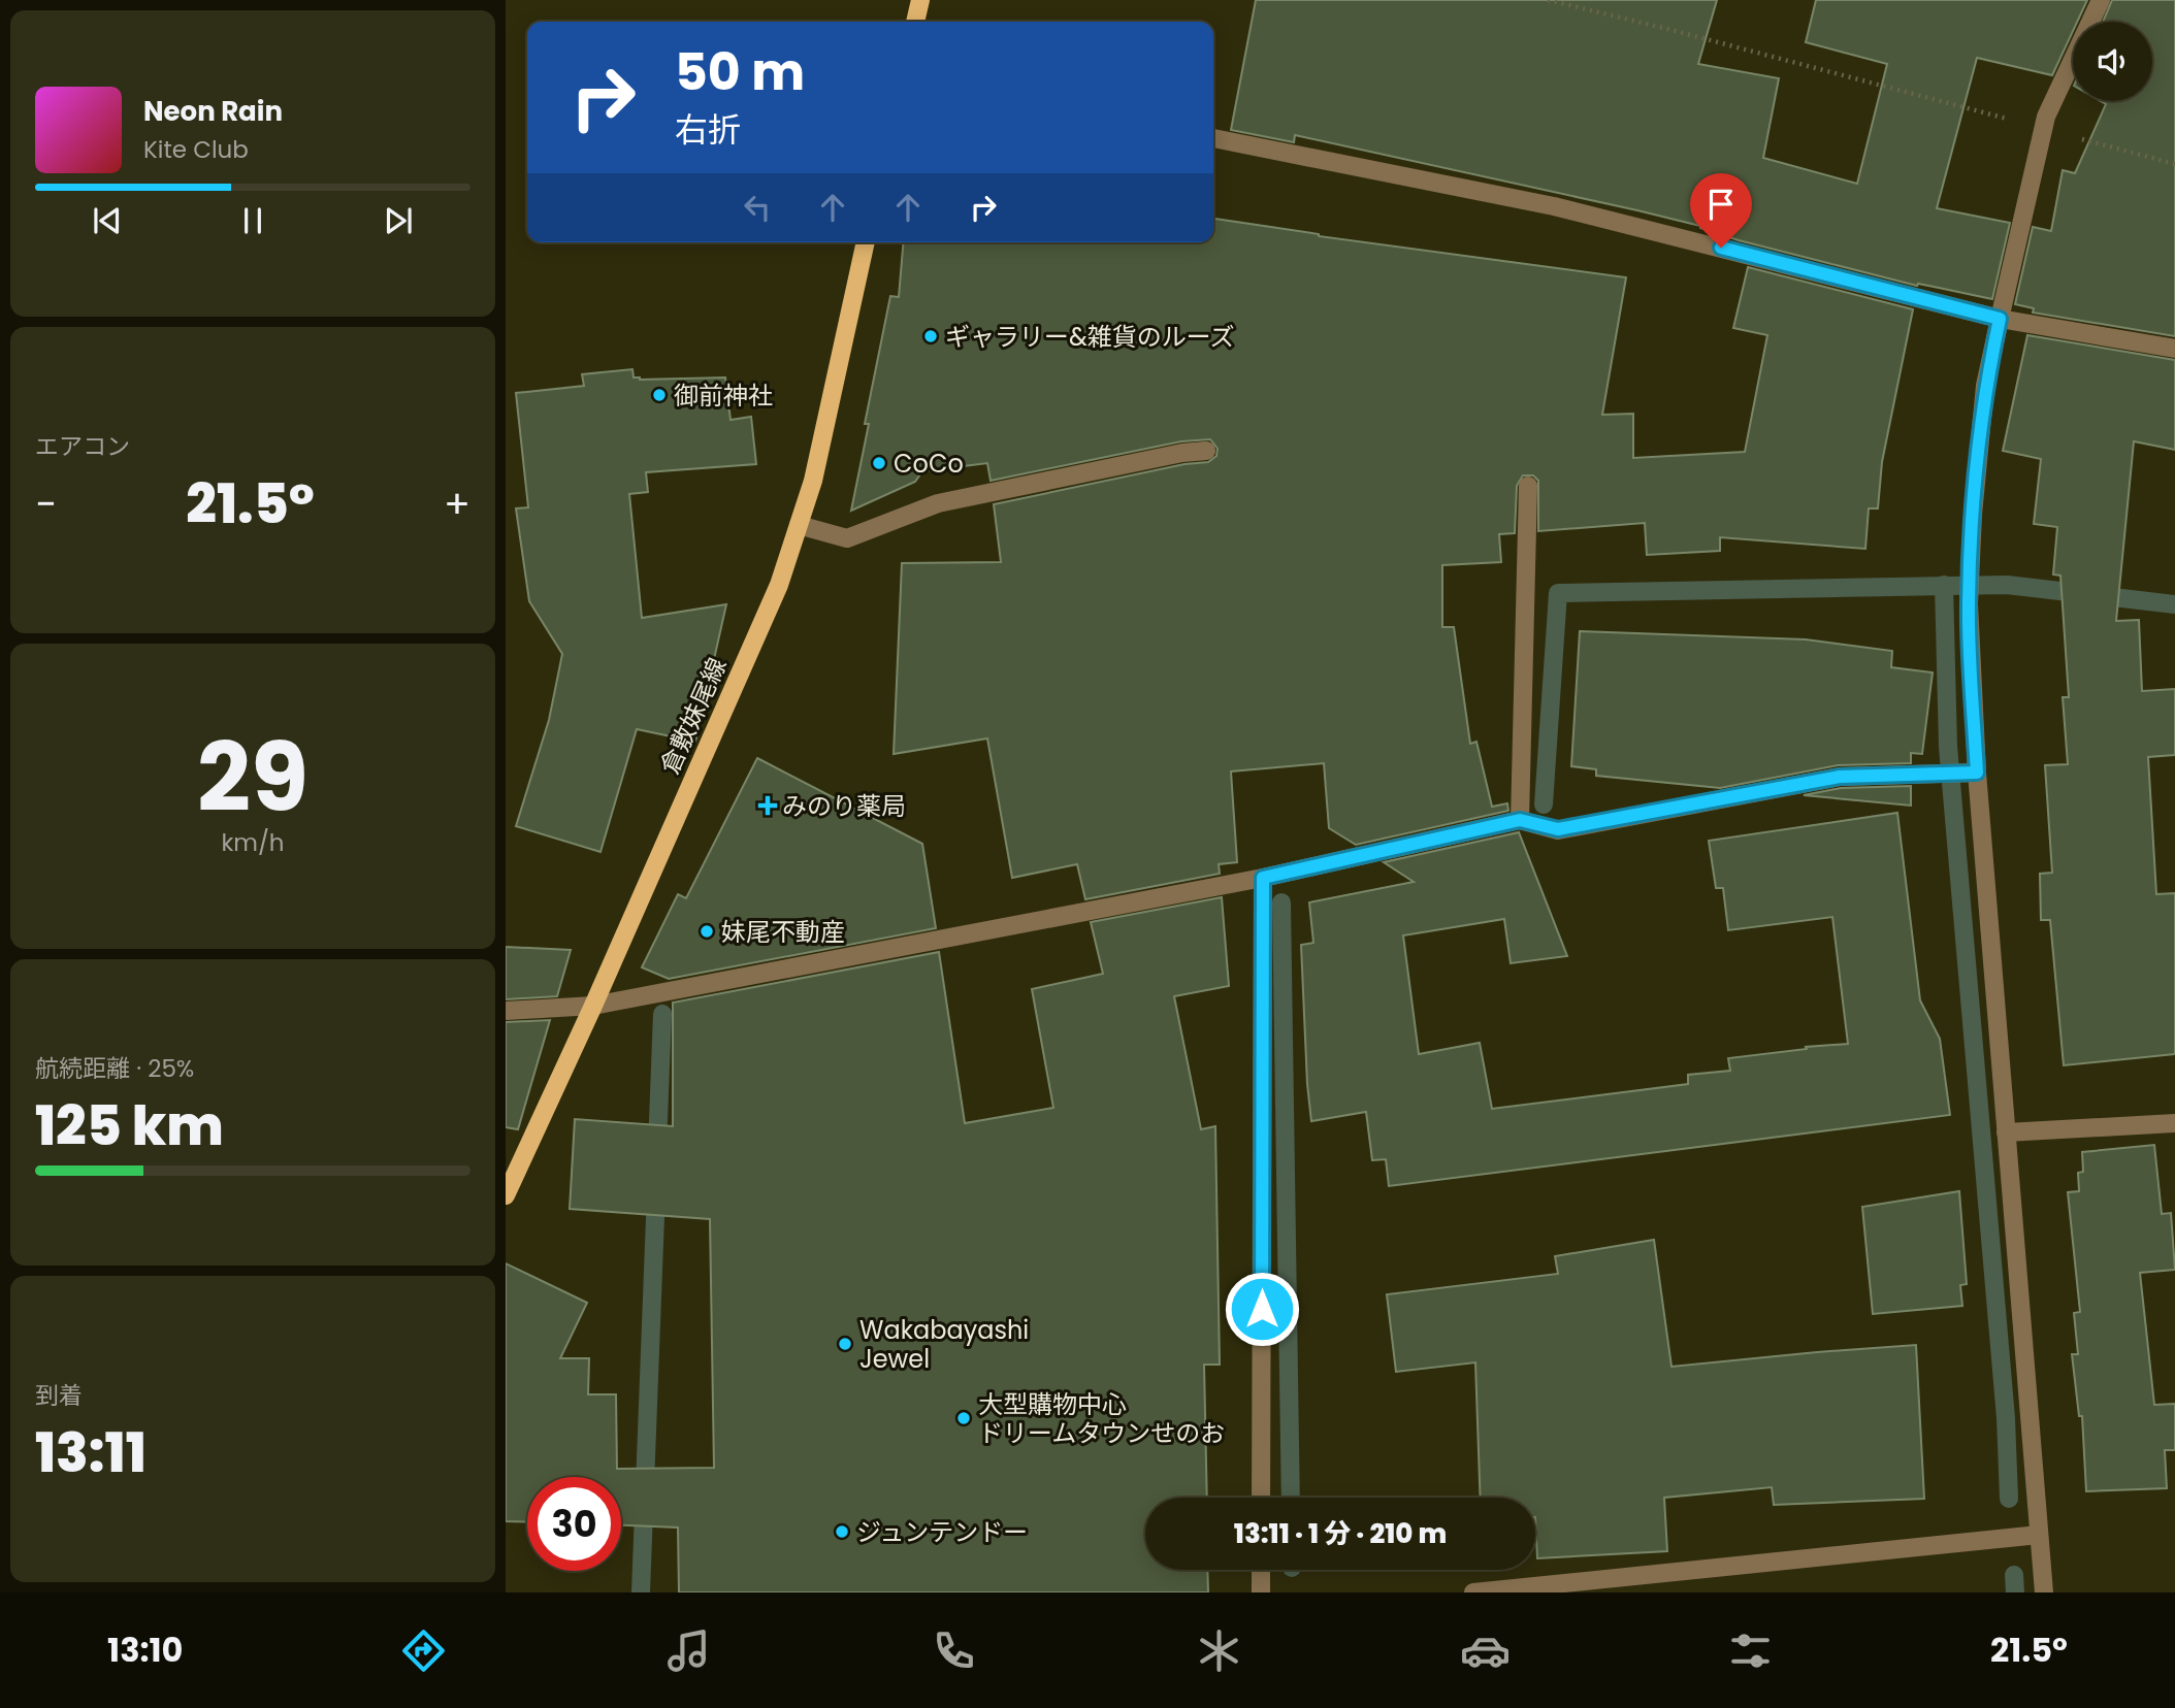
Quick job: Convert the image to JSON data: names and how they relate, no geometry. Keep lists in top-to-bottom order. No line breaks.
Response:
{"streets":{"main road":["倉敷妹尾線"]},"places":{"other":["ギャラリー&雑貨のルーズ","御前神社","CoCo","妹尾不動産","Wakabayashi Jewel","大型購物中心 ドリームタウンせのお","ジュンテンドー"],"health":["みのり薬局"]},"page":{"turn":["50 m","右折"],"song":["Neon Rain","Kite Club"],"tile":["エアコン",["29","km/h"],["航続距離 · 25%","125 km"],["到着","13:11"]],"heat":["−","21.5°","+"],"limit":"30","trip":"13:11 · 1 分 · 210 m","tabs":["13:10","21.5°"]}}
